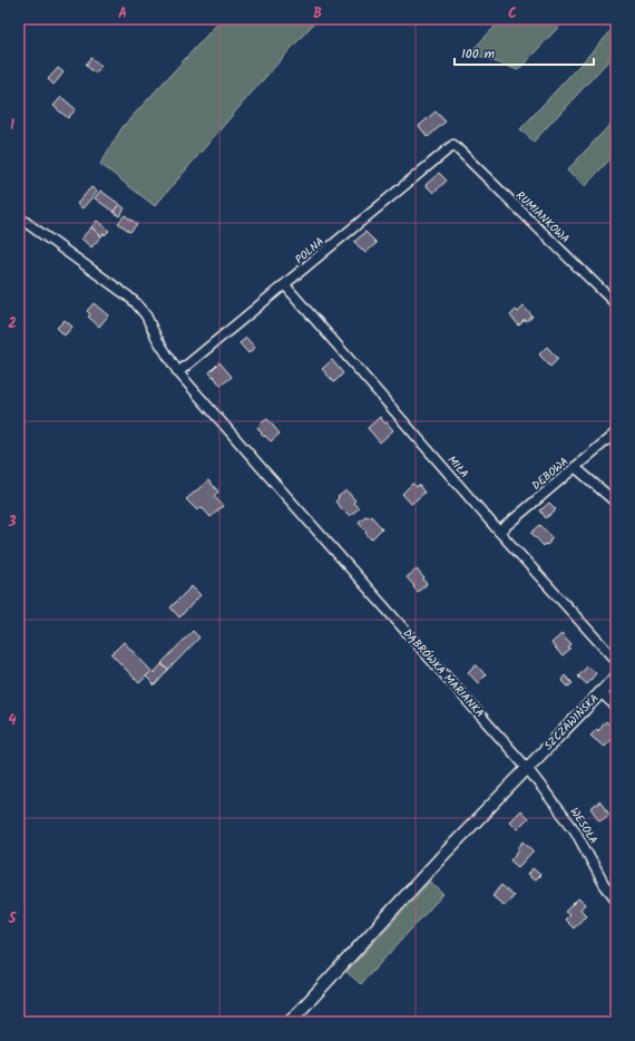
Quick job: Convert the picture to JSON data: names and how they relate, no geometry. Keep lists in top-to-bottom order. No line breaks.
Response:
{"streets":{"street":["RUMIANKOWA","POLNA","MIŁA","DĘBOWA","DĄBRÓWKA MARIANKA","SZCZAWIŃSKA","WESOŁA"]},"crossings":[["RUMIANKOWA","POLNA"],["POLNA","MIŁA"],["POLNA","DĄBRÓWKA MARIANKA"],["MIŁA","DĘBOWA"],["DĄBRÓWKA MARIANKA","SZCZAWIŃSKA"],["DĄBRÓWKA MARIANKA","WESOŁA"],["SZCZAWIŃSKA","WESOŁA"]],"scale_bar":"100 m","grid":{"columns":["A","B","C"],"rows":["1","2","3","4","5"]}}
